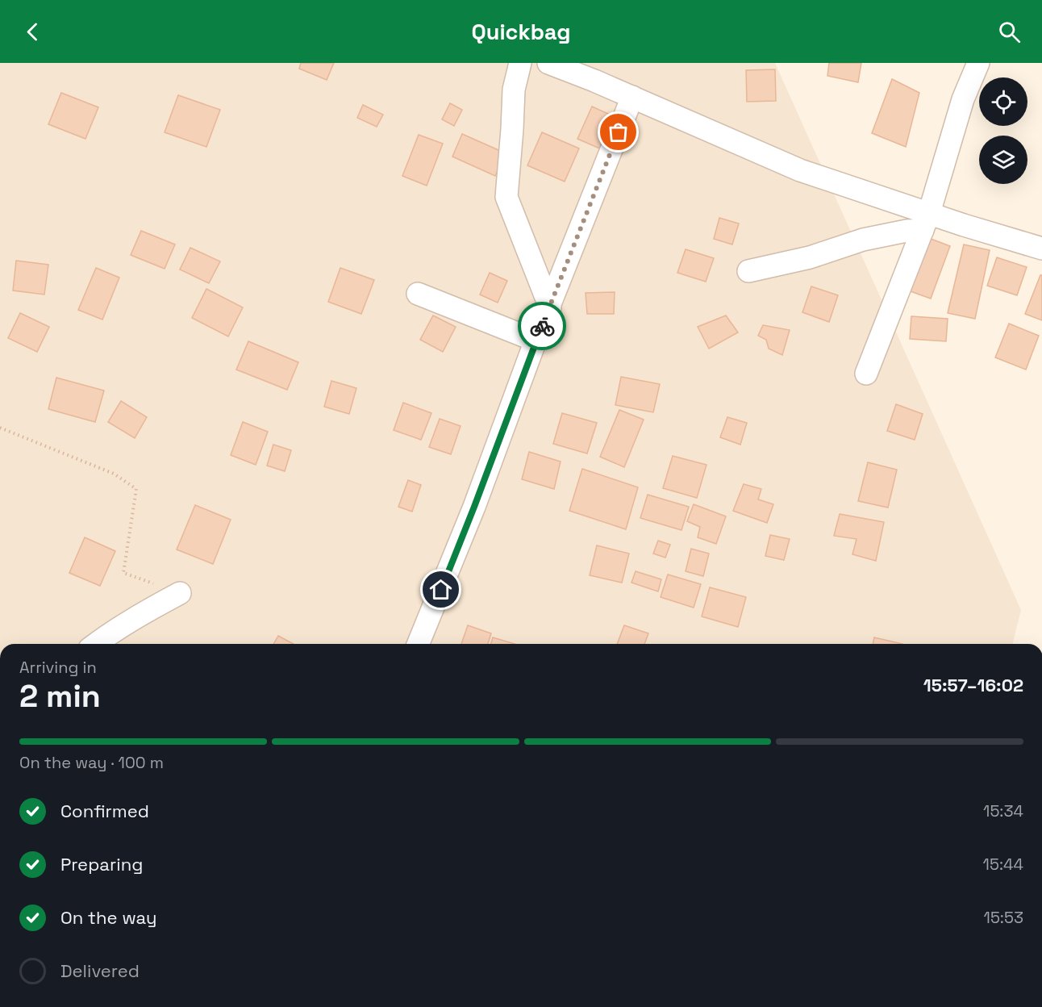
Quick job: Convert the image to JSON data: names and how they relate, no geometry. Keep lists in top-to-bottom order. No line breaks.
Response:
{"page":{"header":"Quickbag","heading":["2 min","Arriving in","15:57–16:02"],"bar":"On the way · 100 m","list":[["Confirmed","15:34"],["Preparing","15:44"],["On the way","15:53"],"Delivered"]}}
